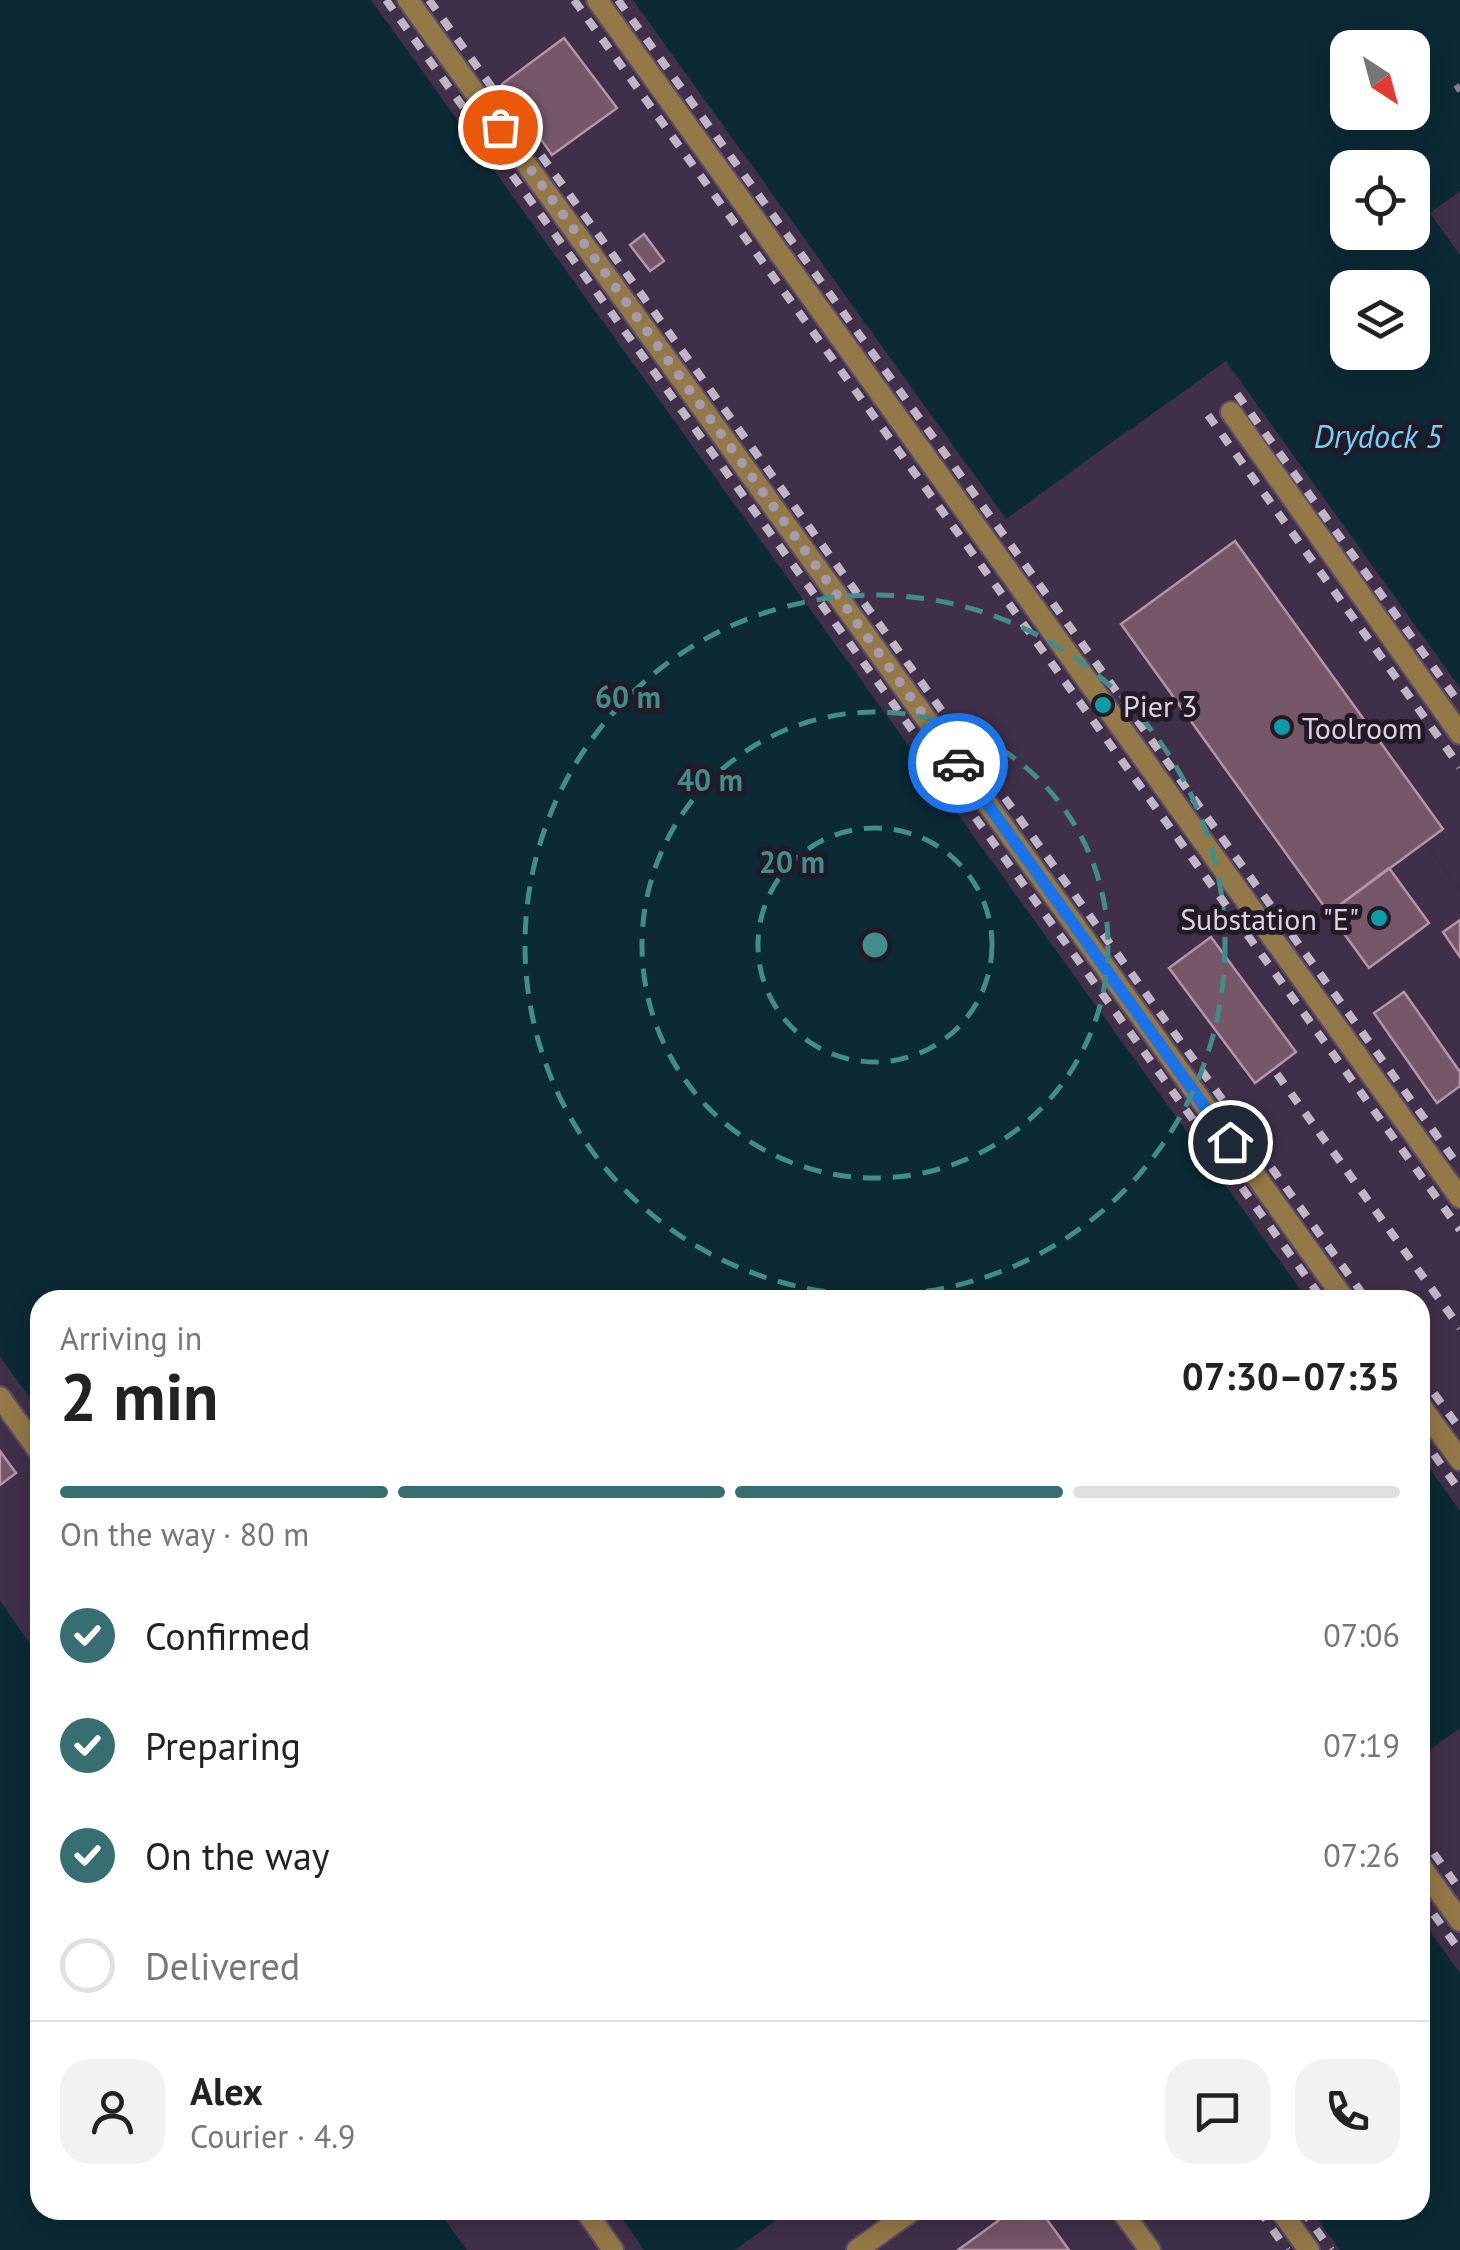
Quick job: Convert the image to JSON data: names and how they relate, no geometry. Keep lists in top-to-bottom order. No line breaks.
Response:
{"water":["Drydock 5"],"places":["Pier 3","Toolroom","Substation \"E\""],"north":"bottom right","page":{"heading":["2 min","Arriving in","07:30–07:35"],"panel":["Alex","Courier · 4.9"],"bar":"On the way · 80 m","list":[["Confirmed","07:06"],["Preparing","07:19"],["On the way","07:26"],"Delivered"]},"rings":["60 m","40 m","20 m"]}
